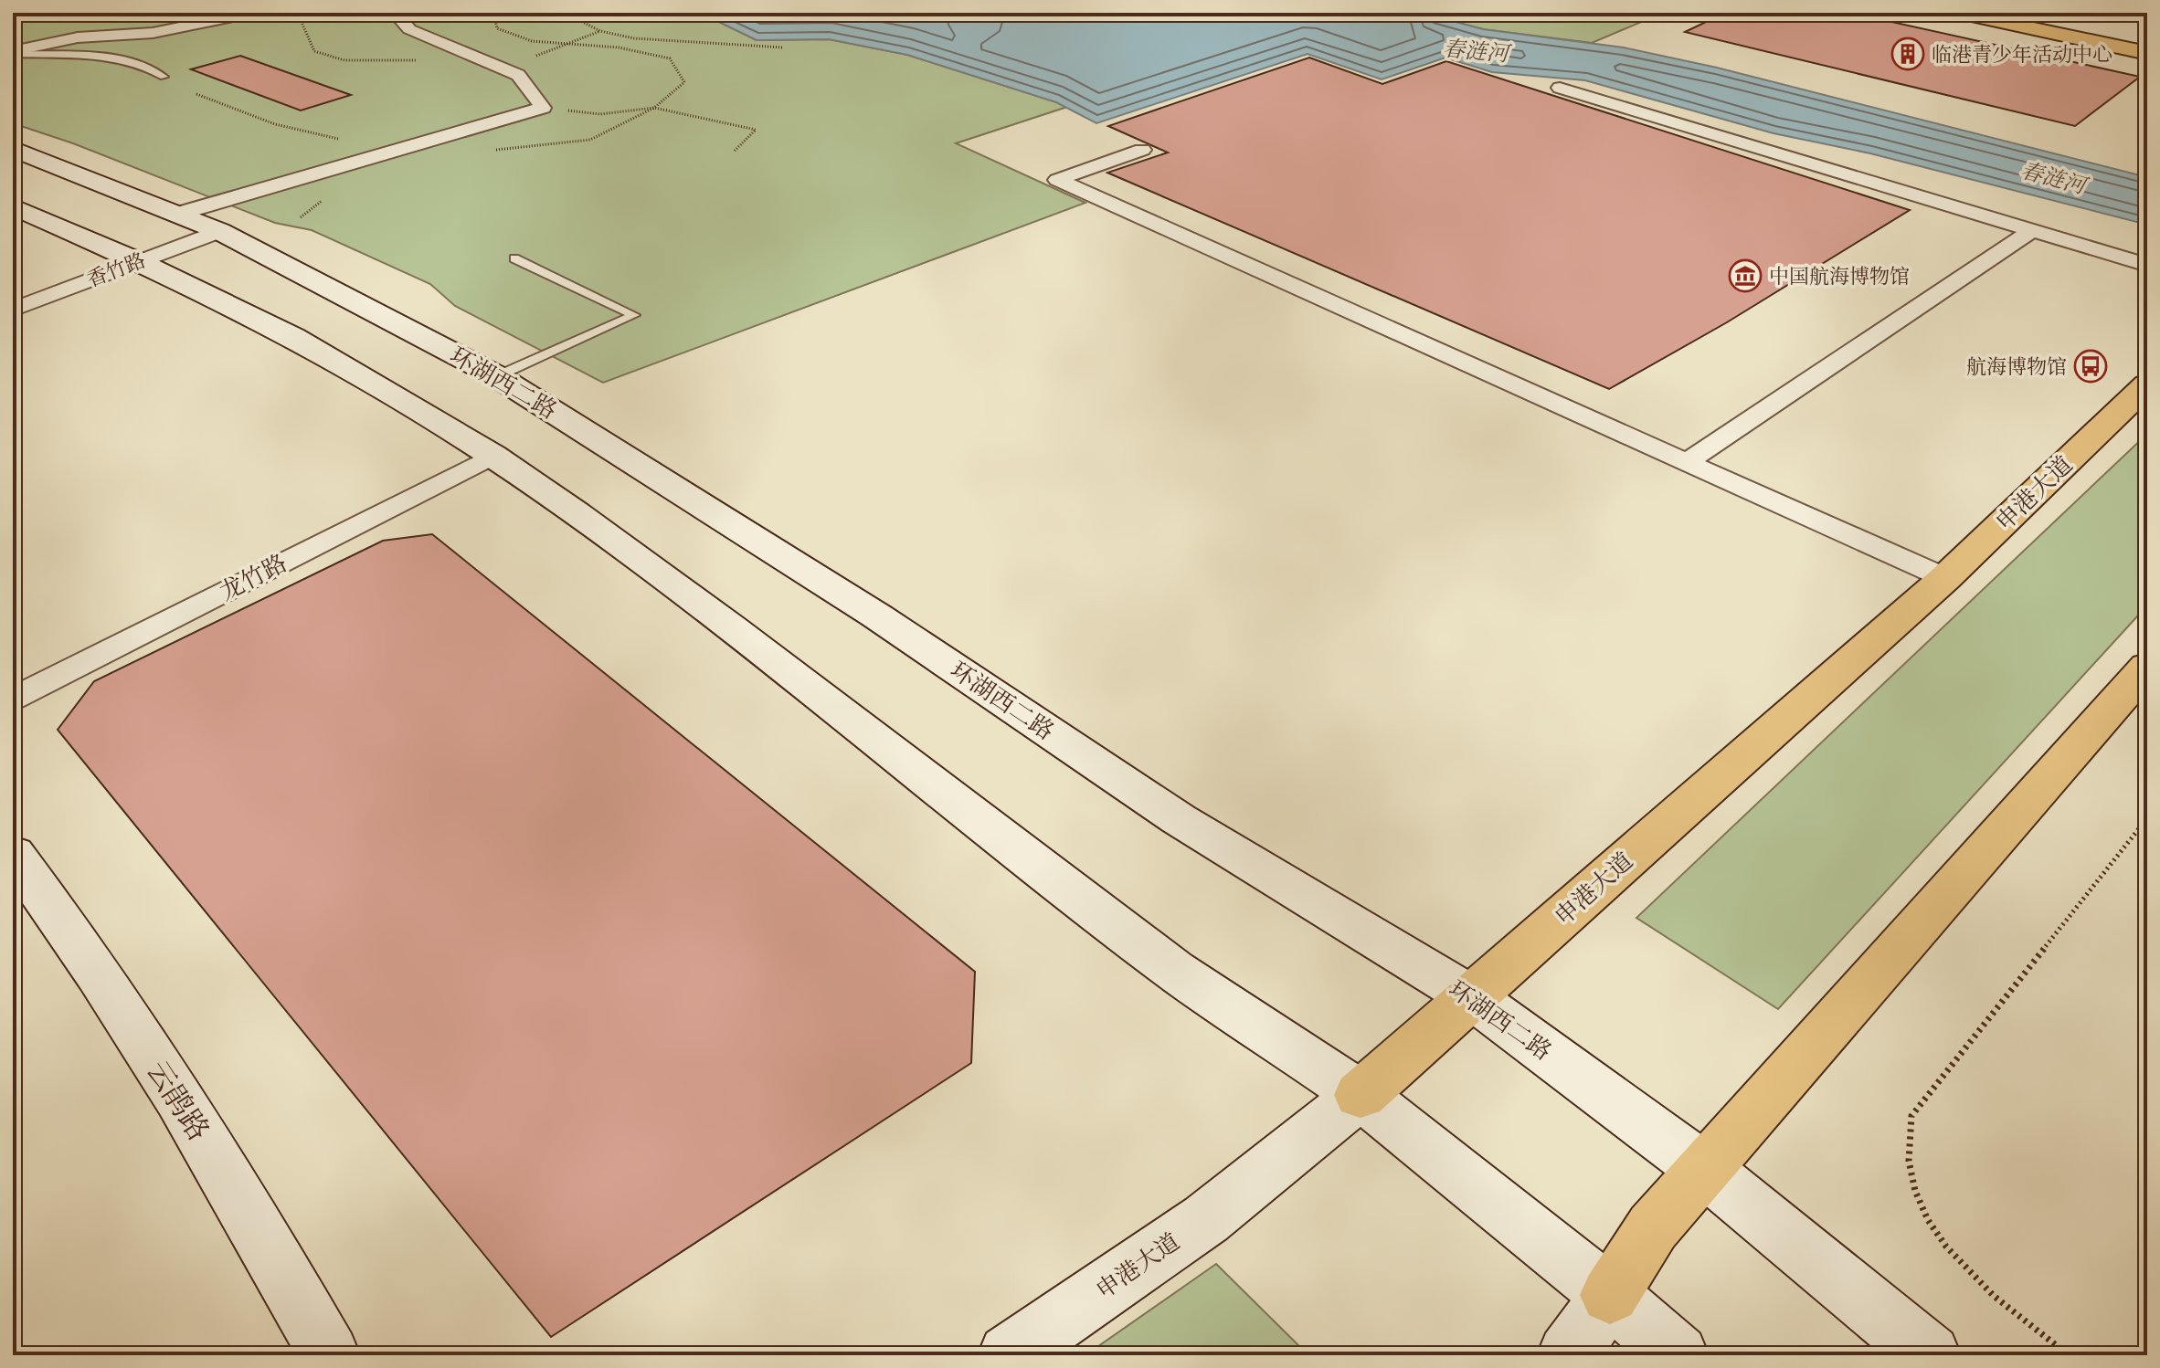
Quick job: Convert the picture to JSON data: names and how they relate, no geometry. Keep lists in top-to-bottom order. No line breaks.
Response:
{"streets":{"main road":["环湖西二路","申港大道","云鹃路"],"street":["香竹路","龙竹路"]},"crossings":[["香竹路","环湖西二路"],["环湖西二路","申港大道"]],"water":["春涟河"],"places":{"building":["临港青少年活动中心"],"museum":["中国航海博物馆"],"bus stop":["航海博物馆"]}}
